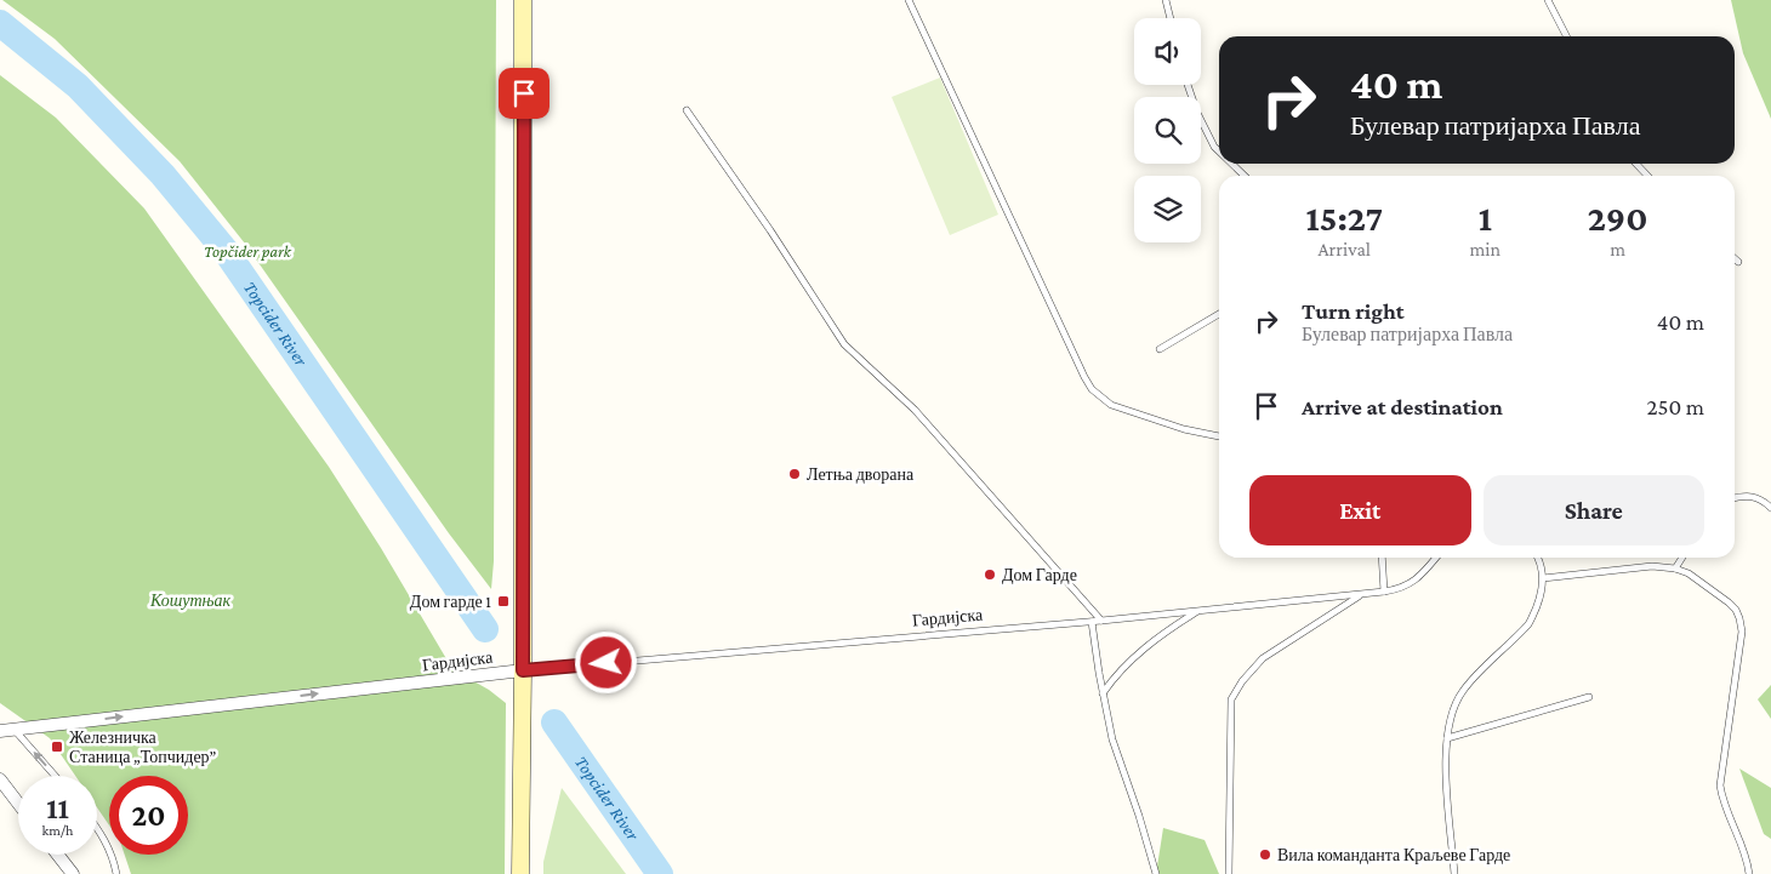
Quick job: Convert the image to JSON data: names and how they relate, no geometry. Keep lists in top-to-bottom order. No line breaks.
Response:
{"streets":{"street":["Гардијска"]},"one_way":["Гардијска"],"water":["Topcider River"],"parks":["Topčider park","Кошутњак"],"places":{"other":["Летња дворана","Дом Гарде","Вила команданта Краљеве Гарде"],"transit":["Дом гарде 1","Железничка Станица „Топчидер”"]},"page":{"turn":["40 m","Булевар патријарха Павла"],"eta":["15:27","Arrival","1","min","290","m"],"list":[{"name":"Turn right","note":"Булевар патријарха Павла","value":"40 m"},{"name":"Arrive at destination","value":"250 m"}],"buttons":["Exit","Share"],"speed":"11 km/h","limit":"20"}}
